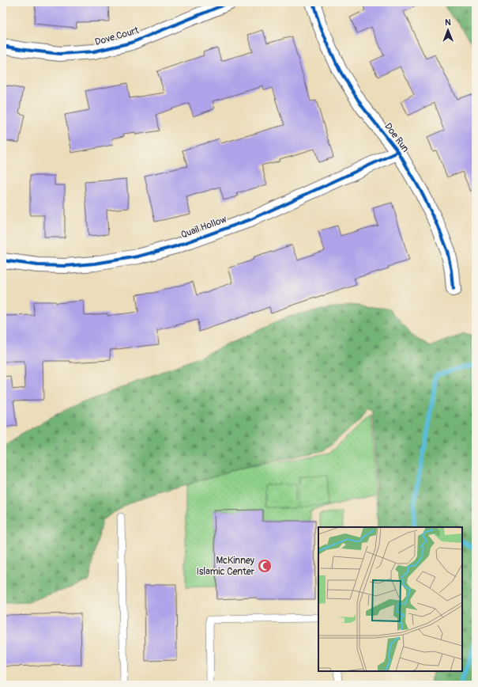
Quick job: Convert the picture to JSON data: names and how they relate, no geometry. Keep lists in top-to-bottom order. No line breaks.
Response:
{"streets":{"street":["Dove Court","Doe Run","Quail Hollow"]},"crossings":[["Doe Run","Quail Hollow"]],"places":{"mosque":["McKinney Islamic Center"]},"north":"top"}
